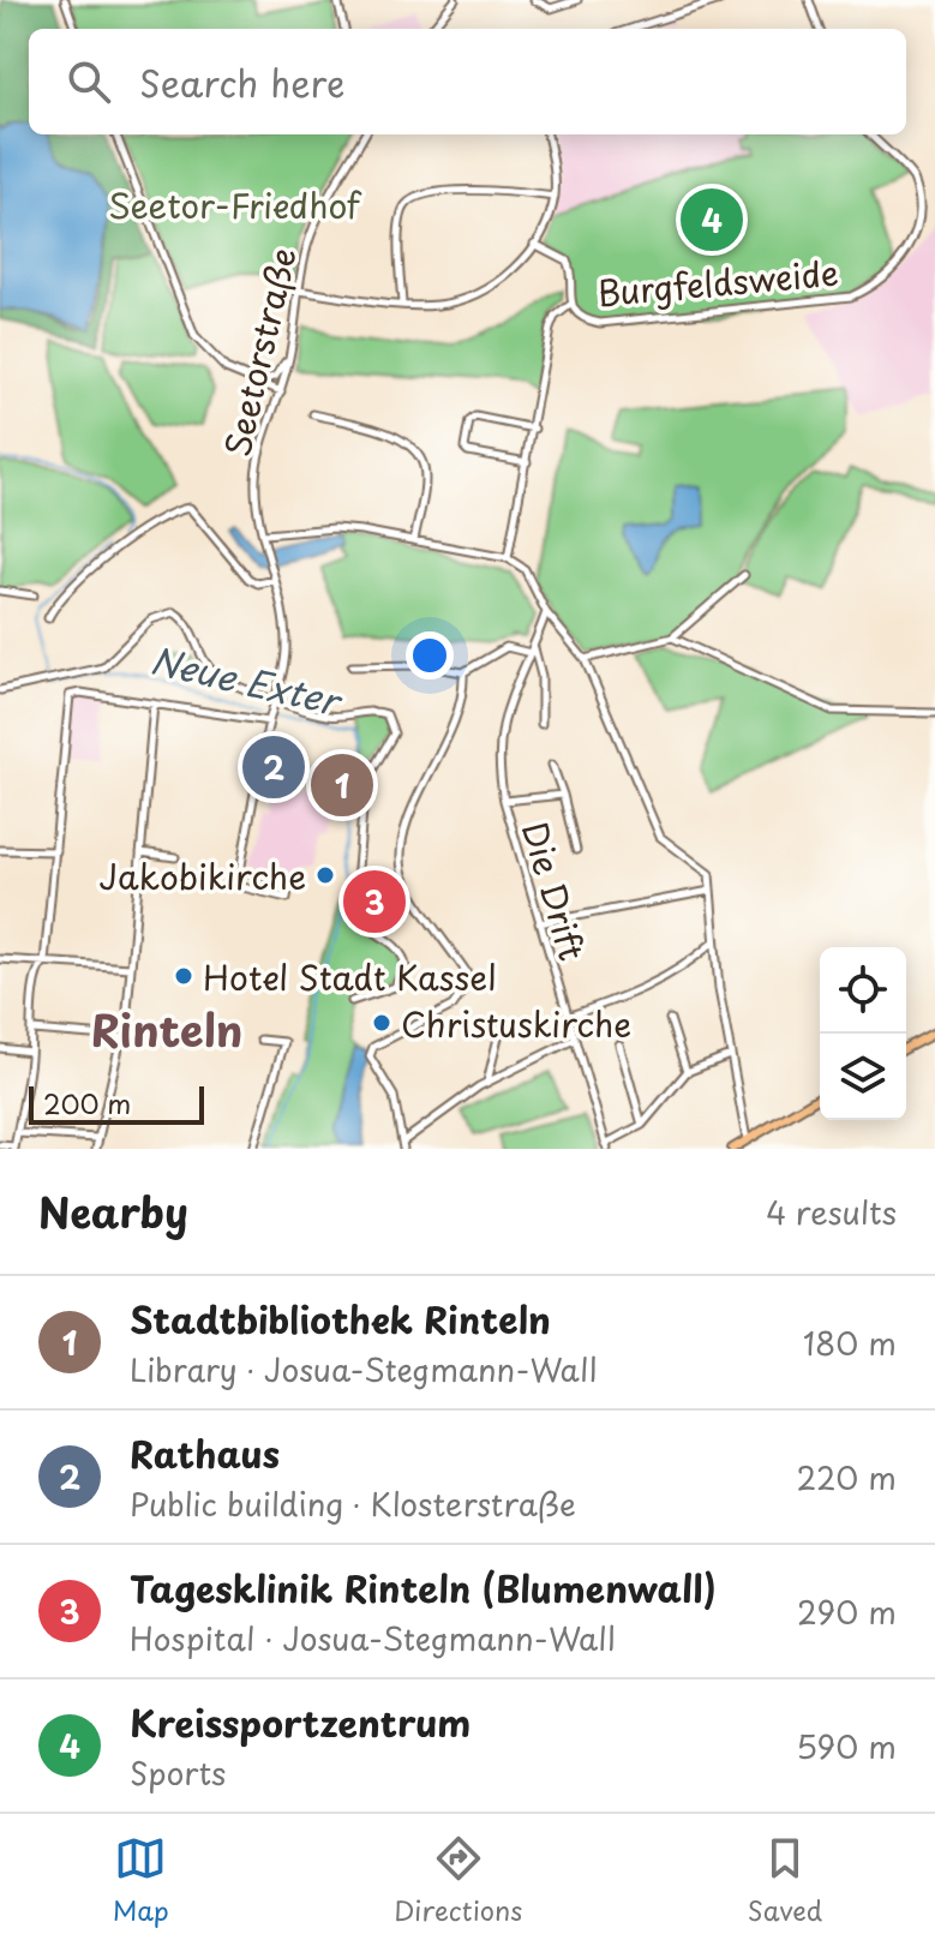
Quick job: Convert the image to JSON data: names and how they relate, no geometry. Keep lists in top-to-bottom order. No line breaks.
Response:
{"streets":{"street":["Burgfeldsweide","Seetorstraße","Die Drift"]},"districts":["Rinteln"],"water":["Neue Exter"],"parks":["Seetor-Friedhof"],"places":["Jakobikirche","Hotel Stadt Kassel","Christuskirche"],"scale_bar":"200 m","page":{"search":"Search here","pins":["4","2","1","3"],"scale":"200 m","heading":["Nearby","4 results"],"list":[{"mark":"1","name":"Stadtbibliothek Rinteln","note":"Library · Josua-Stegmann-Wall","value":"180 m"},{"mark":"2","name":"Rathaus","note":"Public building · Klosterstraße","value":"220 m"},{"mark":"3","name":"Tagesklinik Rinteln (Blumenwall)","note":"Hospital · Josua-Stegmann-Wall","value":"290 m"},{"mark":"4","name":"Kreissportzentrum","note":"Sports","value":"590 m"}],"nav":["Map","Directions","Saved"]}}
